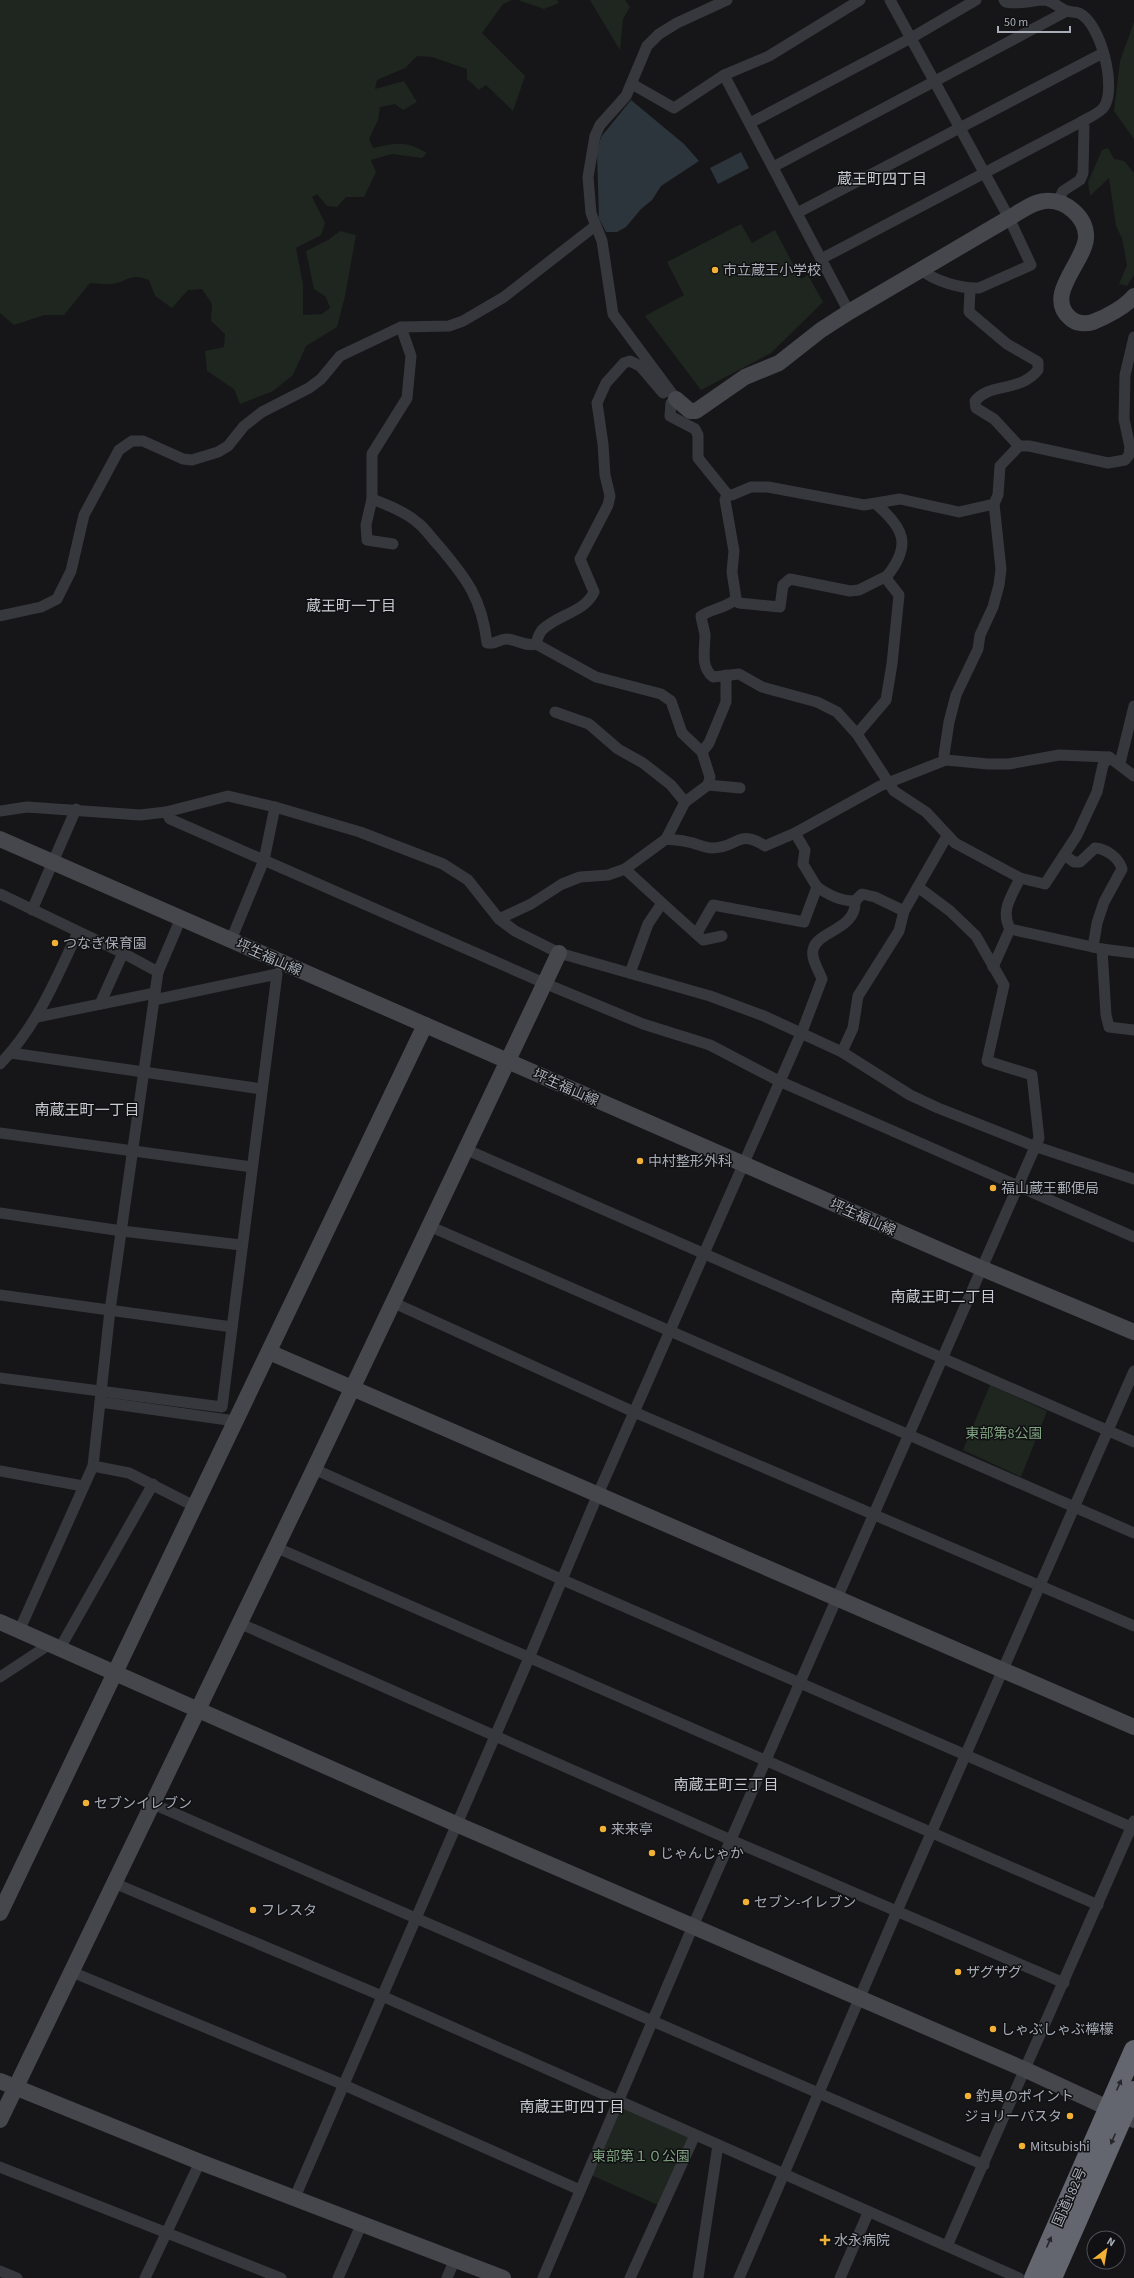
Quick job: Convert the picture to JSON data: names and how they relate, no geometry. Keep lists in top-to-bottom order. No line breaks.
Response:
{"streets":{"highway":["国道182号"],"street":["坪生福山線"]},"districts":["蔵王町四丁目","蔵王町一丁目","南蔵王町一丁目","南蔵王町二丁目","南蔵王町三丁目","南蔵王町四丁目"],"parks":["東部第8公園","東部第１０公園"],"places":{"other":["市立蔵王小学校","つなぎ保育園","中村整形外科","福山蔵王郵便局","セブンイレブン","来来亭","じゃんじゃか","セブン-イレブン","フレスタ","ザグザグ","しゃぶしゃぶ檸檬","釣具のポイント","ジョリーパスタ","Mitsubishi"],"health":["水永病院"]},"scale_bar":"50 m","north":"top right"}
